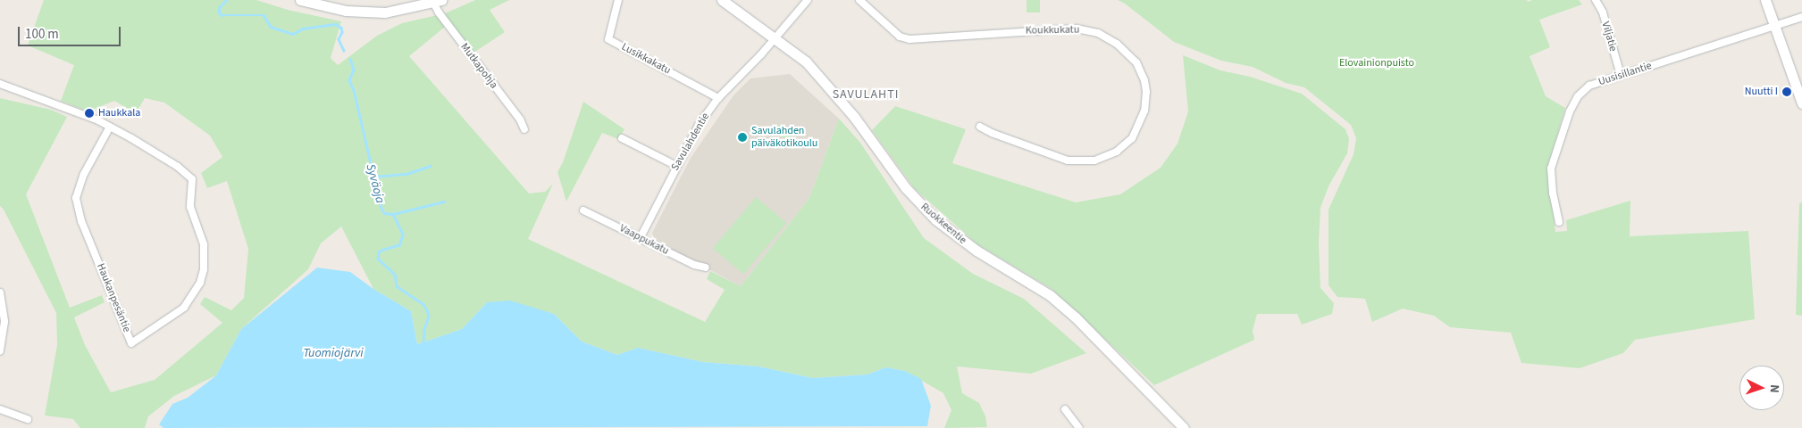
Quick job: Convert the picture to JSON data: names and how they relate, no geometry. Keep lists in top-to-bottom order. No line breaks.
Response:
{"streets":{"street":["Koukkukatu","Viljatie","Lusikkakatu","Mutkapohja","Uusisillantie","Savulahdentie","Ruokkeentie","Vaappukatu","Haukanpesäntie"]},"crossings":[["Viljatie","Uusisillantie"],["Lusikkakatu","Savulahdentie"],["Savulahdentie","Ruokkeentie"],["Savulahdentie","Vaappukatu"]],"districts":["SAVULAHTI"],"water":["Syväoja","Tuomiojärvi"],"parks":["Elovainionpuisto"],"places":["Nuutti I","Haukkala","Savulahden päiväkotikoulu"],"scale_bar":"100 m","north":"right"}
